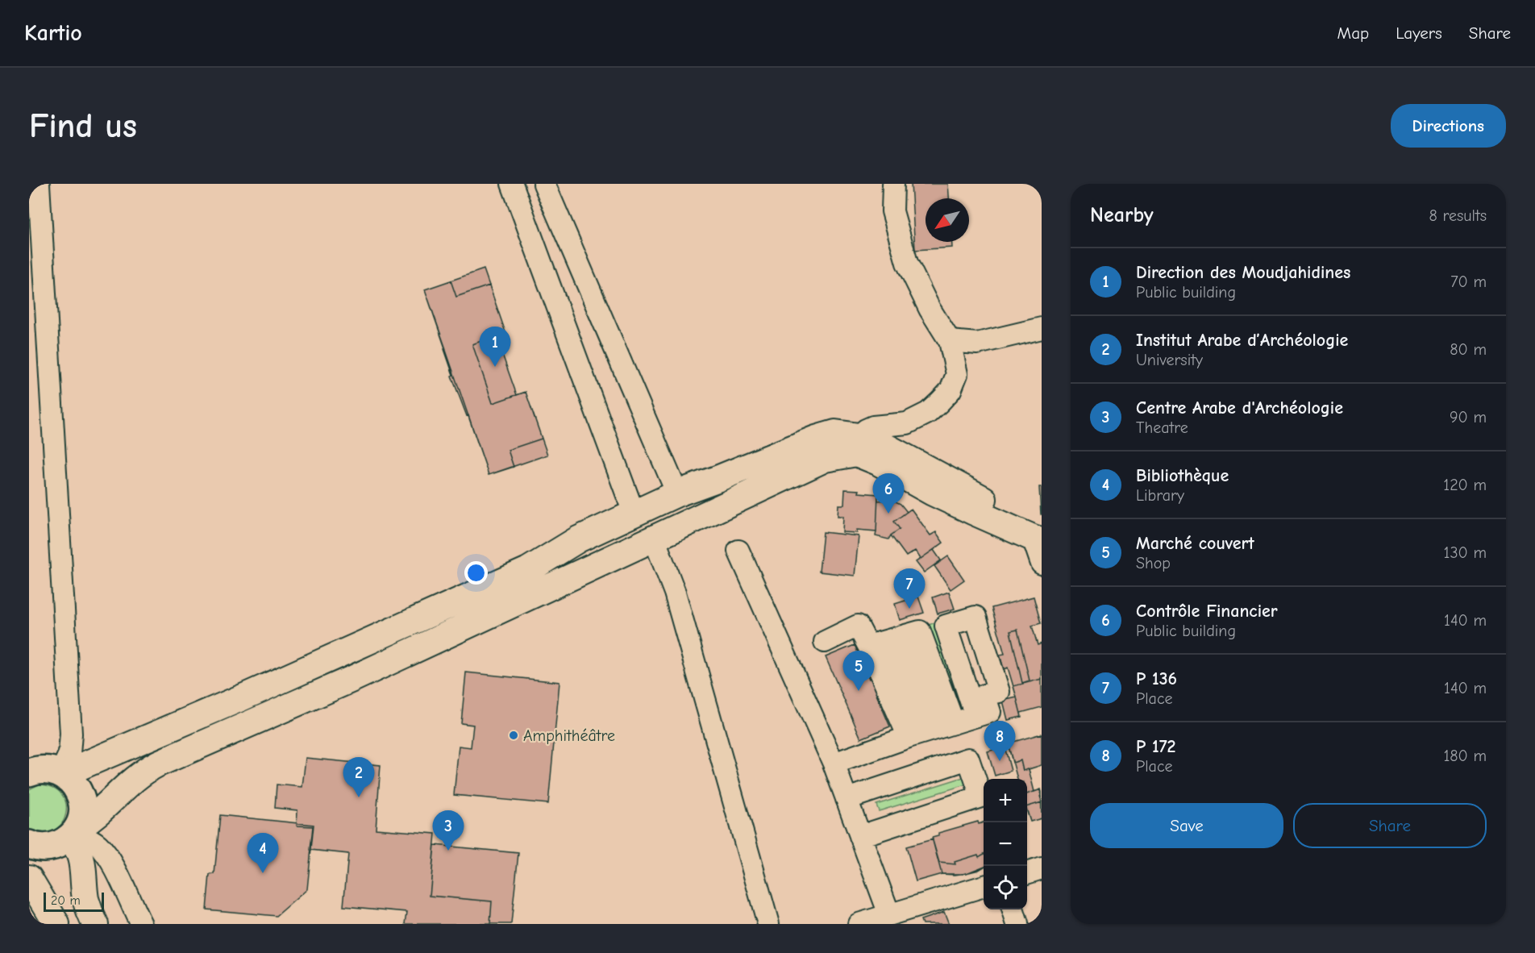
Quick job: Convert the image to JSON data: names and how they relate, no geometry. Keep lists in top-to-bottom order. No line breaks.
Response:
{"places":["Amphithéâtre"],"scale_bar":"20 m","north":"bottom left","page":{"header":"Kartio","nav":["Map","Layers","Share"],"buttons":["Directions",["Save","Share"]],"title":"Find us","heading":["Nearby","8 results"],"list":[{"mark":"1","name":"Direction des Moudjahidines","note":"Public building","value":"70 m"},{"mark":"2","name":"Institut Arabe d’Archéologie","note":"University","value":"80 m"},{"mark":"3","name":"Centre Arabe d'Archéologie","note":"Theatre","value":"90 m"},{"mark":"4","name":"Bibliothèque","note":"Library","value":"120 m"},{"mark":"5","name":"Marché couvert","note":"Shop","value":"130 m"},{"mark":"6","name":"Contrôle Financier","note":"Public building","value":"140 m"},{"mark":"7","name":"P 136","note":"Place","value":"140 m"},{"mark":"8","name":"P 172","note":"Place","value":"180 m"}],"pins":["1","6","7","5","8","2","3","4"],"map_buttons":["+","−"],"scale":"20 m"}}
